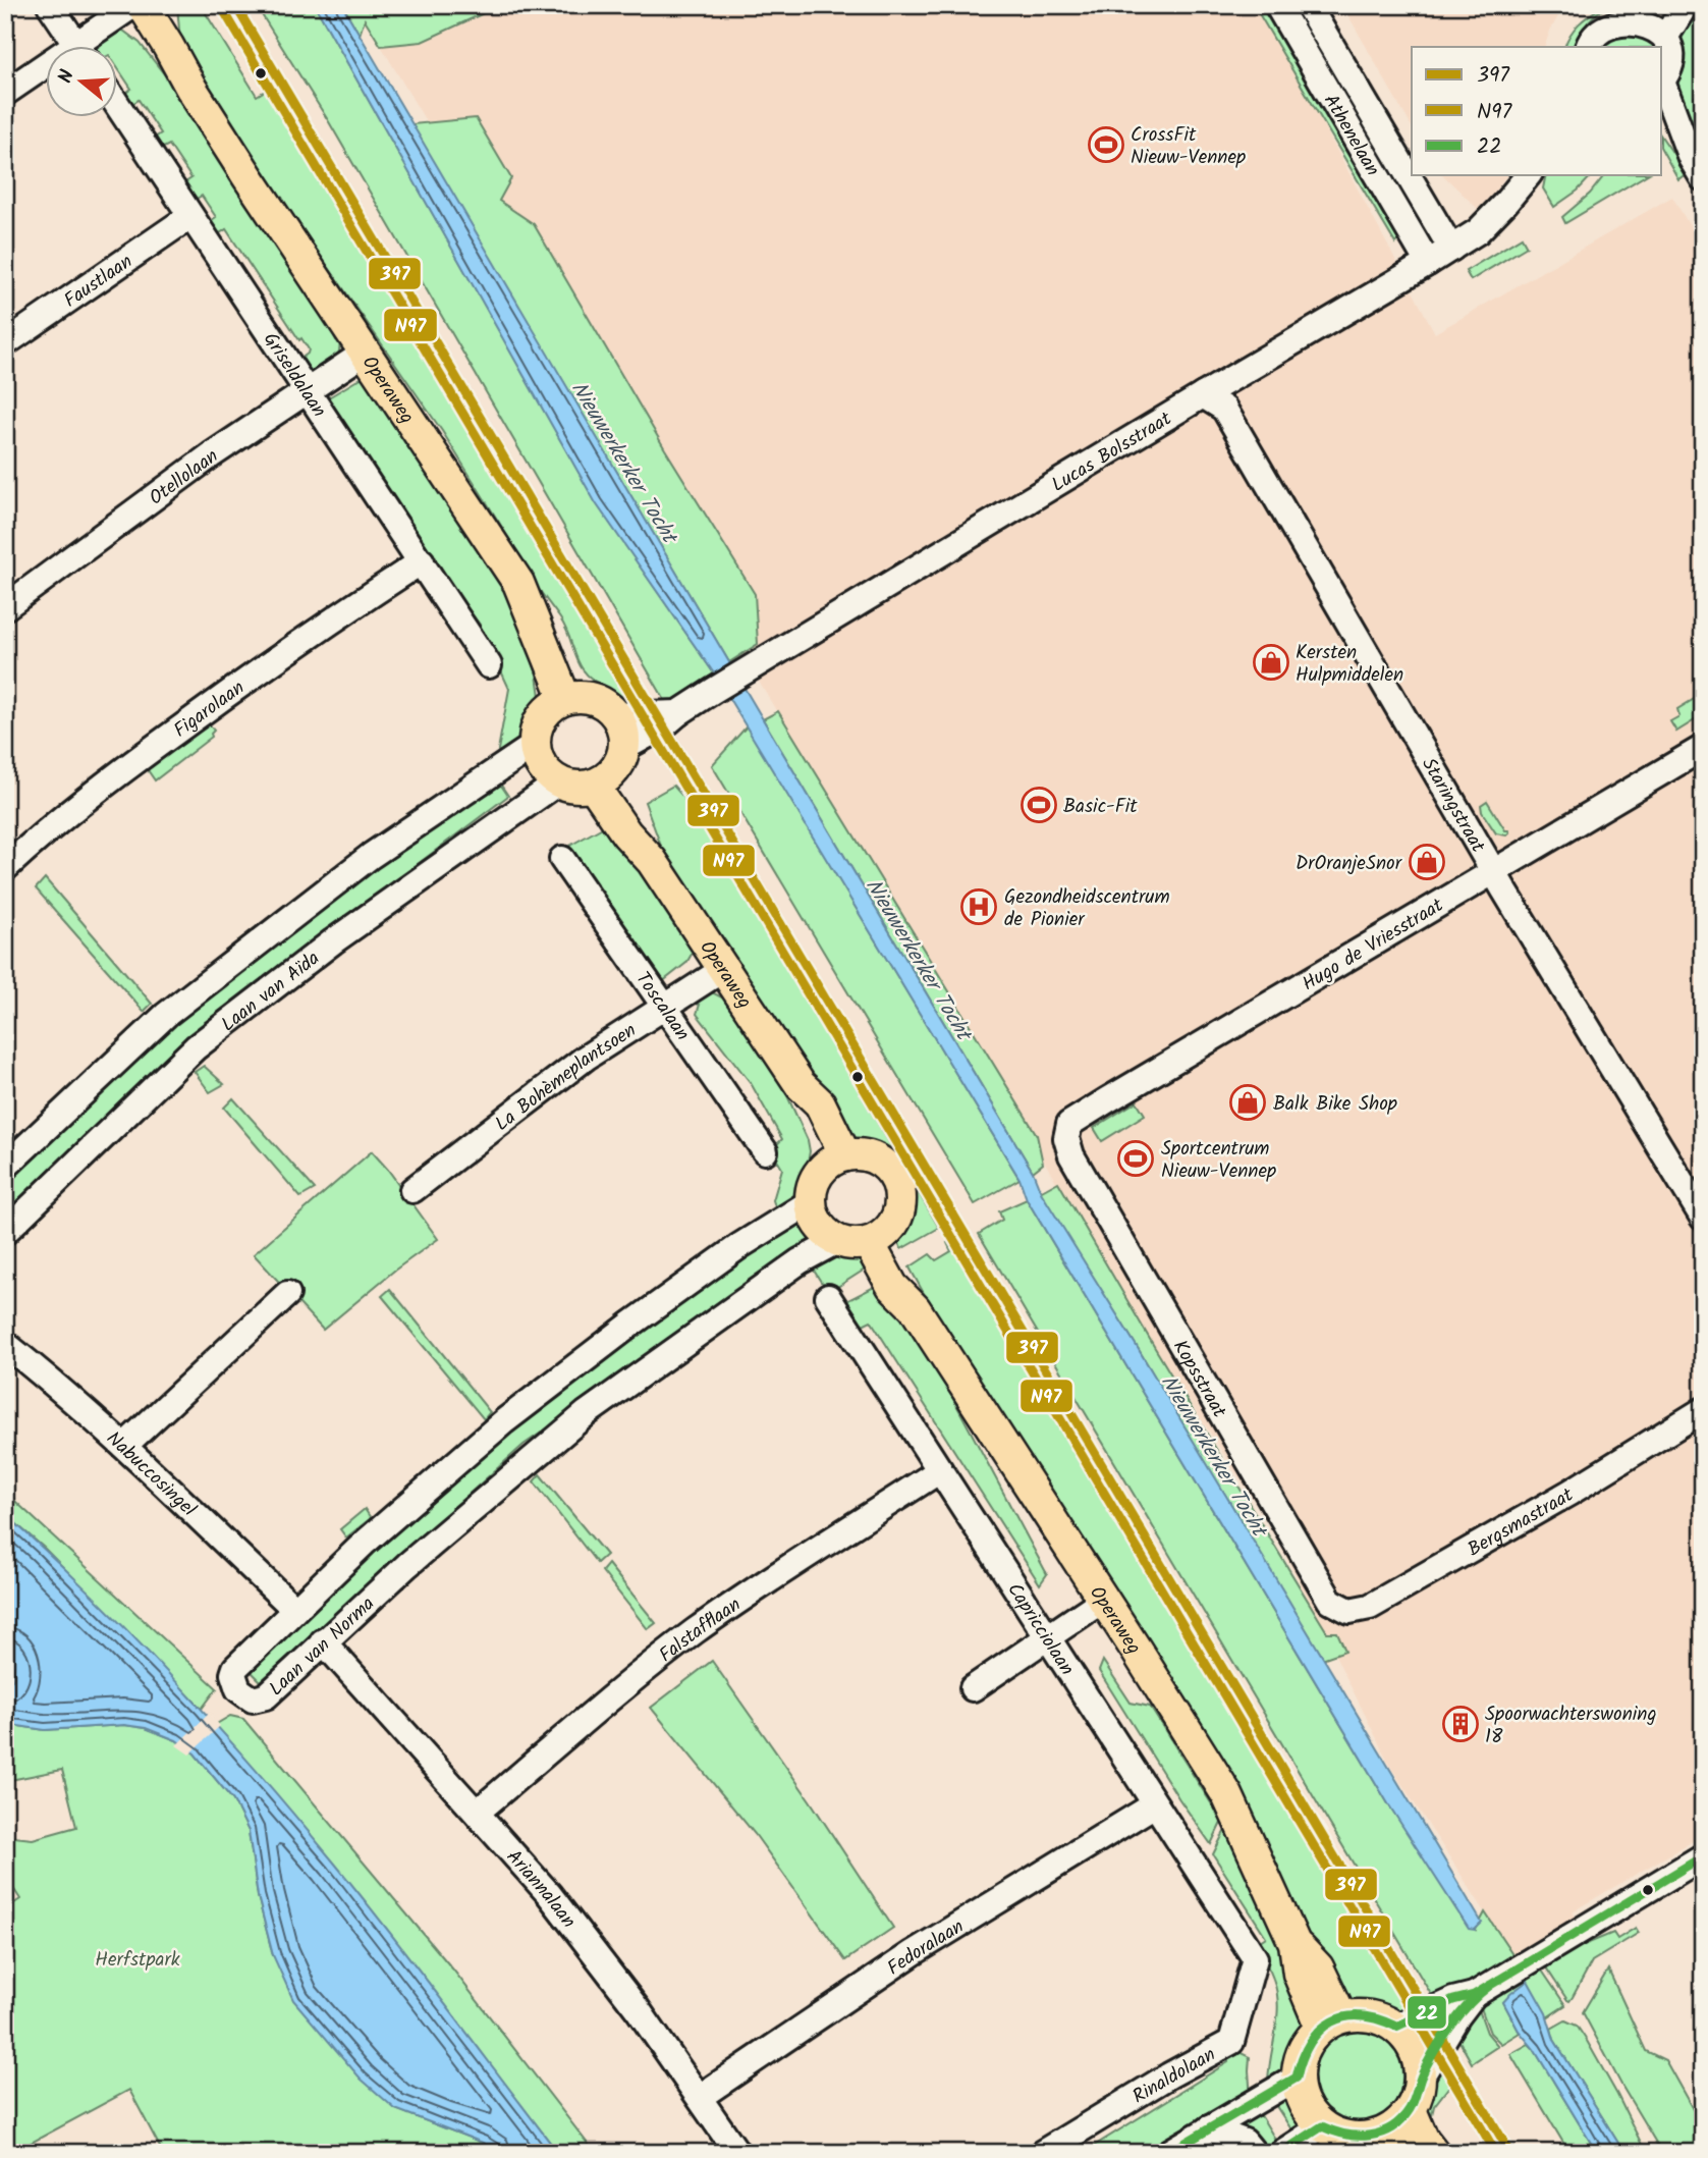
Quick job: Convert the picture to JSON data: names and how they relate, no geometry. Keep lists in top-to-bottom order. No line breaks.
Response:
{"streets":{"main road":["Operaweg"],"street":["Athenelaan","Faustlaan","Griseldalaan","Lucas Bolsstraat","Otellolaan","Figarolaan","Staringstraat","Hugo de Vriesstraat","Laan van Aïda","Toscalaan","La Bohèmeplantsoen","Kopsstraat","Nabuccosingel","Bergsmastraat","Capricciolaan","Falstafflaan","Laan van Norma","Ariannalaan","Fedoralaan","Rinaldolaan"]},"crossings":[["Athenelaan","Lucas Bolsstraat"],["Faustlaan","Griseldalaan"],["Griseldalaan","Otellolaan"],["Griseldalaan","Figarolaan"],["Operaweg","Lucas Bolsstraat"],["Operaweg","Otellolaan"],["Operaweg","Laan van Aïda"],["Operaweg","La Bohèmeplantsoen"],["Operaweg","Laan van Norma"],["Lucas Bolsstraat","Staringstraat"],["Lucas Bolsstraat","Laan van Aïda"],["Staringstraat","Hugo de Vriesstraat"],["Hugo de Vriesstraat","Kopsstraat"],["Toscalaan","La Bohèmeplantsoen"],["Kopsstraat","Bergsmastraat"],["Nabuccosingel","Laan van Norma"],["Capricciolaan","Falstafflaan"],["Capricciolaan","Fedoralaan"],["Capricciolaan","Rinaldolaan"],["Falstafflaan","Ariannalaan"],["Laan van Norma","Ariannalaan"],["Ariannalaan","Fedoralaan"]],"water":["Nieuwerkerker Tocht"],"parks":["Herfstpark"],"places":{"sports":["CrossFit Nieuw-Vennep","Basic-Fit","Sportcentrum Nieuw-Vennep"],"shop":["Kersten Hulpmiddelen","DrOranjeSnor","Balk Bike Shop"],"hospital":["Gezondheidscentrum de Pionier"],"building":["Spoorwachterswoning 18"]},"lines":["transit line 397","transit line N97","transit line 22"],"legend":["397","N97","22"],"north":"left"}
